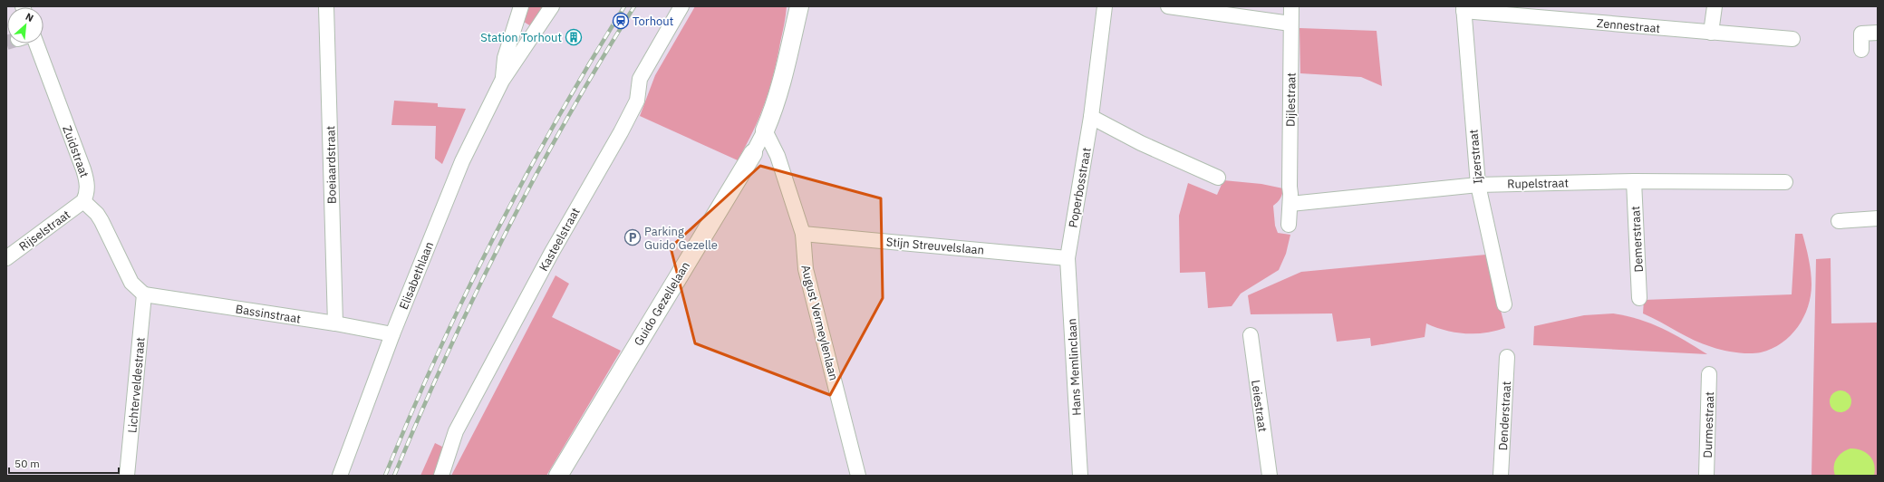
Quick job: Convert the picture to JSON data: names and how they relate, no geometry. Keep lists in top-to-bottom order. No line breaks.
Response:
{"streets":{"street":["Zennestraat","Dijlestraat","Zuidstraat","Ijzerstraat","Boeiaardstraat","Rupelstraat","Poperbosstraat","Rijselstraat","Kasteelstraat","Demerstraat","Stijn Streuvelslaan","Elisabethlaan","Guido Gezellelaan","Bassinstraat","August Vermeylenlaan","Hans Memlinclaan","Lichterveldestraat","Leiestraat","Denderstraat","Durmestraat"]},"crossings":[["Zennestraat","Ijzerstraat"],["Dijlestraat","Rupelstraat"],["Zuidstraat","Rijselstraat"],["Ijzerstraat","Rupelstraat"],["Boeiaardstraat","Bassinstraat"],["Rupelstraat","Demerstraat"],["Poperbosstraat","Stijn Streuvelslaan"],["Poperbosstraat","Hans Memlinclaan"],["Stijn Streuvelslaan","August Vermeylenlaan"],["Stijn Streuvelslaan","Hans Memlinclaan"],["Elisabethlaan","Bassinstraat"],["Guido Gezellelaan","August Vermeylenlaan"],["Bassinstraat","Lichterveldestraat"]],"places":{"station":["Torhout"],"building":["Station Torhout"],"parking":["Parking Guido Gezelle"]},"scale_bar":"50 m","north":"top right"}
